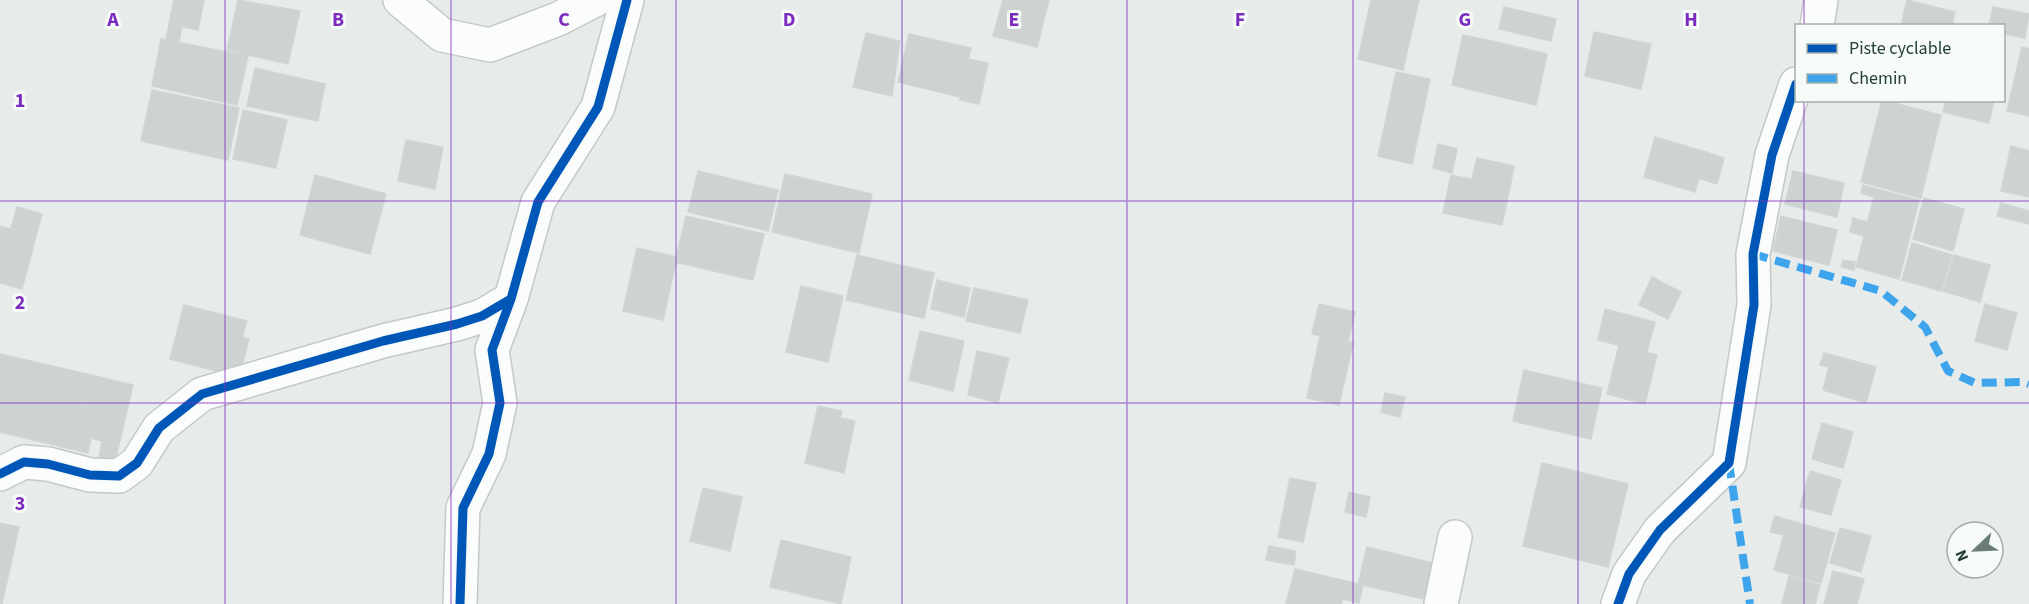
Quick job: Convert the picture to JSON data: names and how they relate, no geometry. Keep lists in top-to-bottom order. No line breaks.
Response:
{"legend":["Piste cyclable","Chemin"],"north":"bottom left","grid":{"columns":["A","B","C","D","E","F","G","H"],"rows":["1","2","3"]}}
